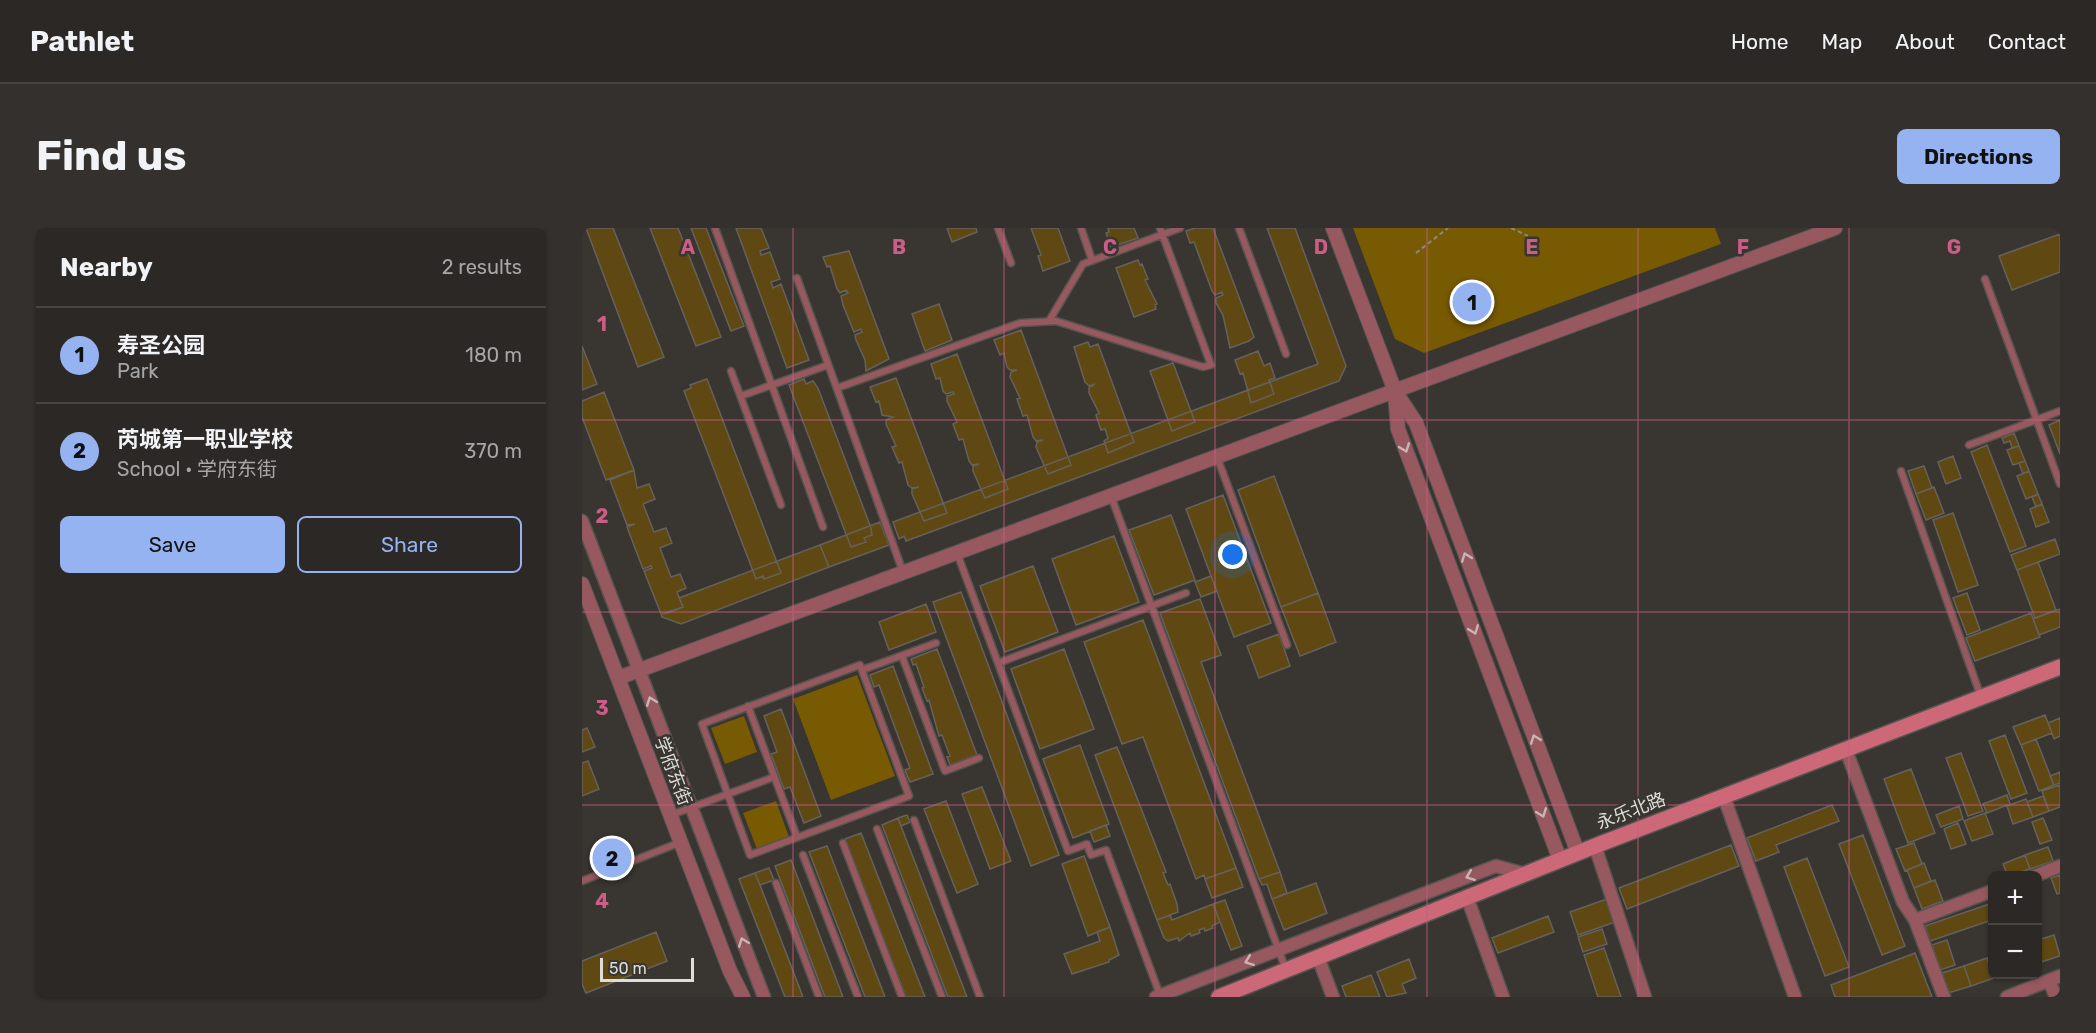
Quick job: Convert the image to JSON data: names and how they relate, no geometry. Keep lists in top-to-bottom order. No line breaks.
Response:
{"streets":{"main road":["永乐北路"],"street":["学府东街"]},"scale_bar":"50 m","page":{"header":"Pathlet","nav":["Home","Map","About","Contact"],"buttons":["Directions",["Save","Share"]],"title":"Find us","heading":["Nearby","2 results"],"pins":["1","2"],"list":[{"mark":"1","name":"寿圣公园","note":"Park","value":"180 m"},{"mark":"2","name":"芮城第一职业学校","note":"School · 学府东街","value":"370 m"}],"map_buttons":["+","−"],"scale":"50 m"},"grid":{"columns":["A","B","C","D","E","F","G"],"rows":["1","2","3","4"]}}
